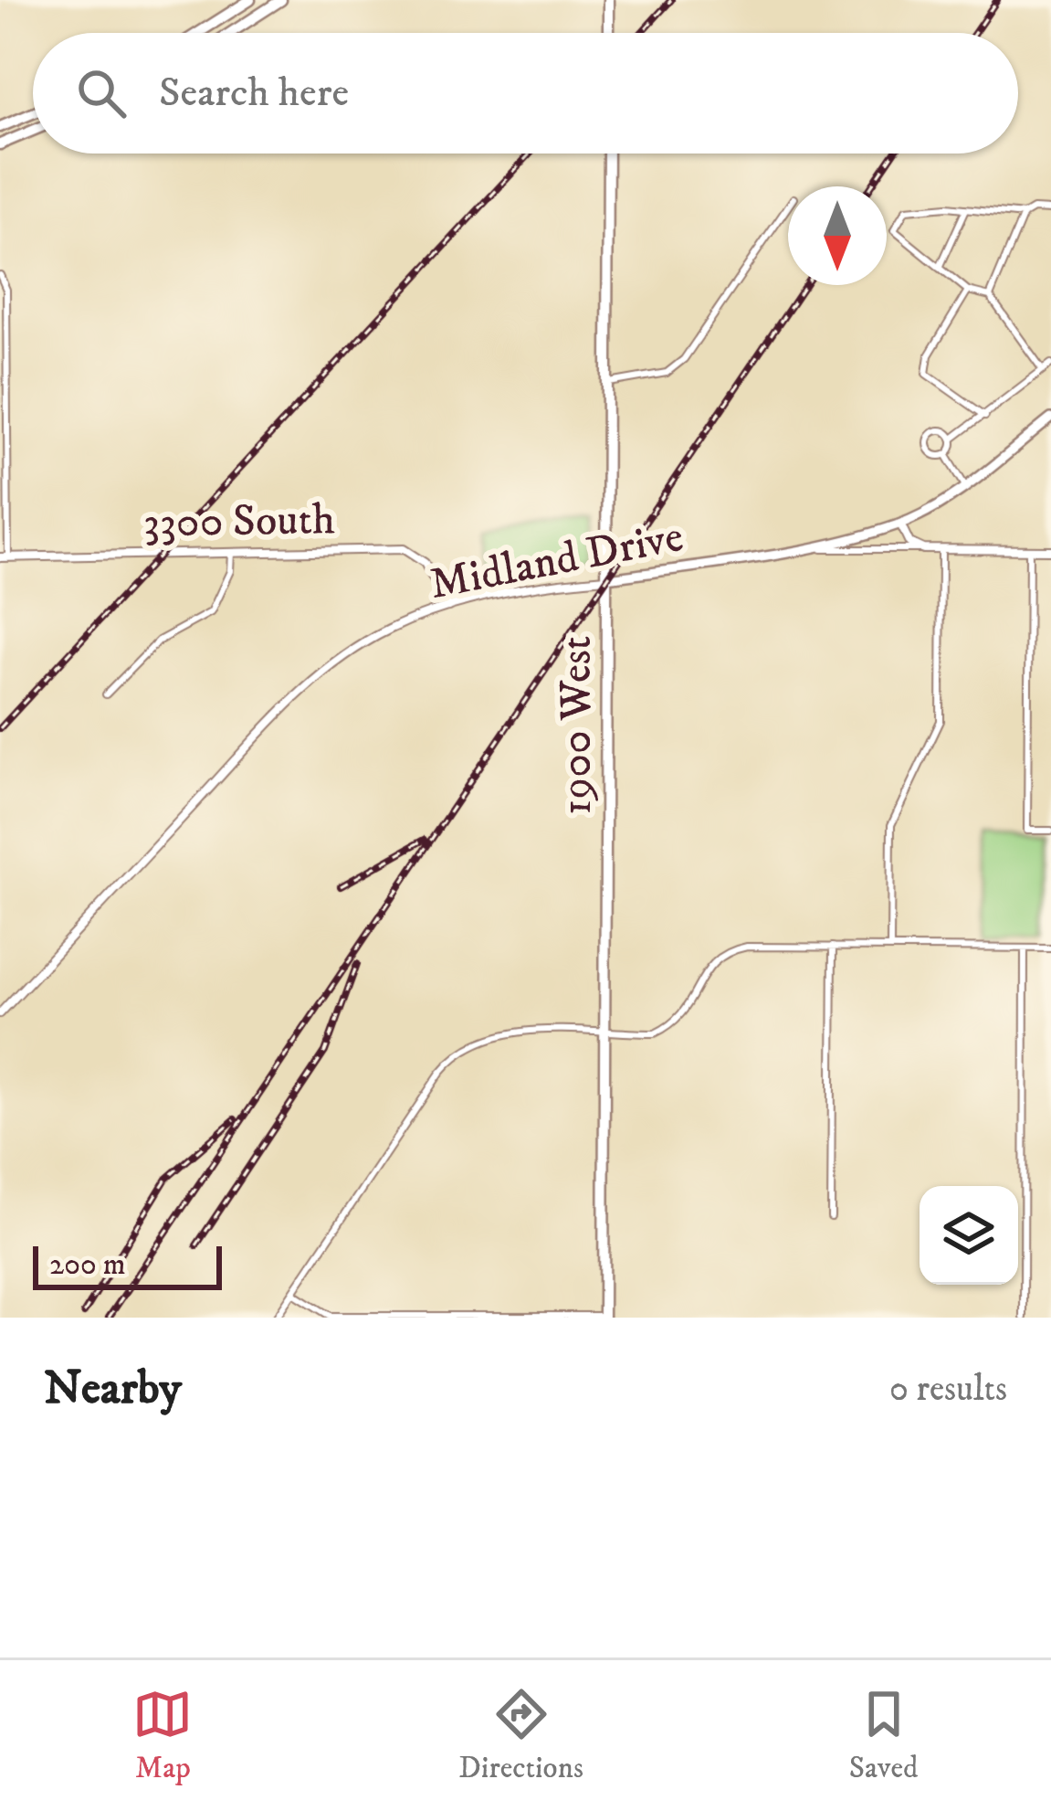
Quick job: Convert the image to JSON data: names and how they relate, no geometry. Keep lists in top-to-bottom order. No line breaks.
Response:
{"streets":{"main road":["Midland Drive","1900 West"],"street":["3300 South"]},"crossings":[["3300 South","Midland Drive"],["Midland Drive","1900 West"]],"scale_bar":"200 m","north":"bottom","page":{"search":"Search here","scale":"200 m","heading":["Nearby","0 results"],"nav":["Map","Directions","Saved"]}}
